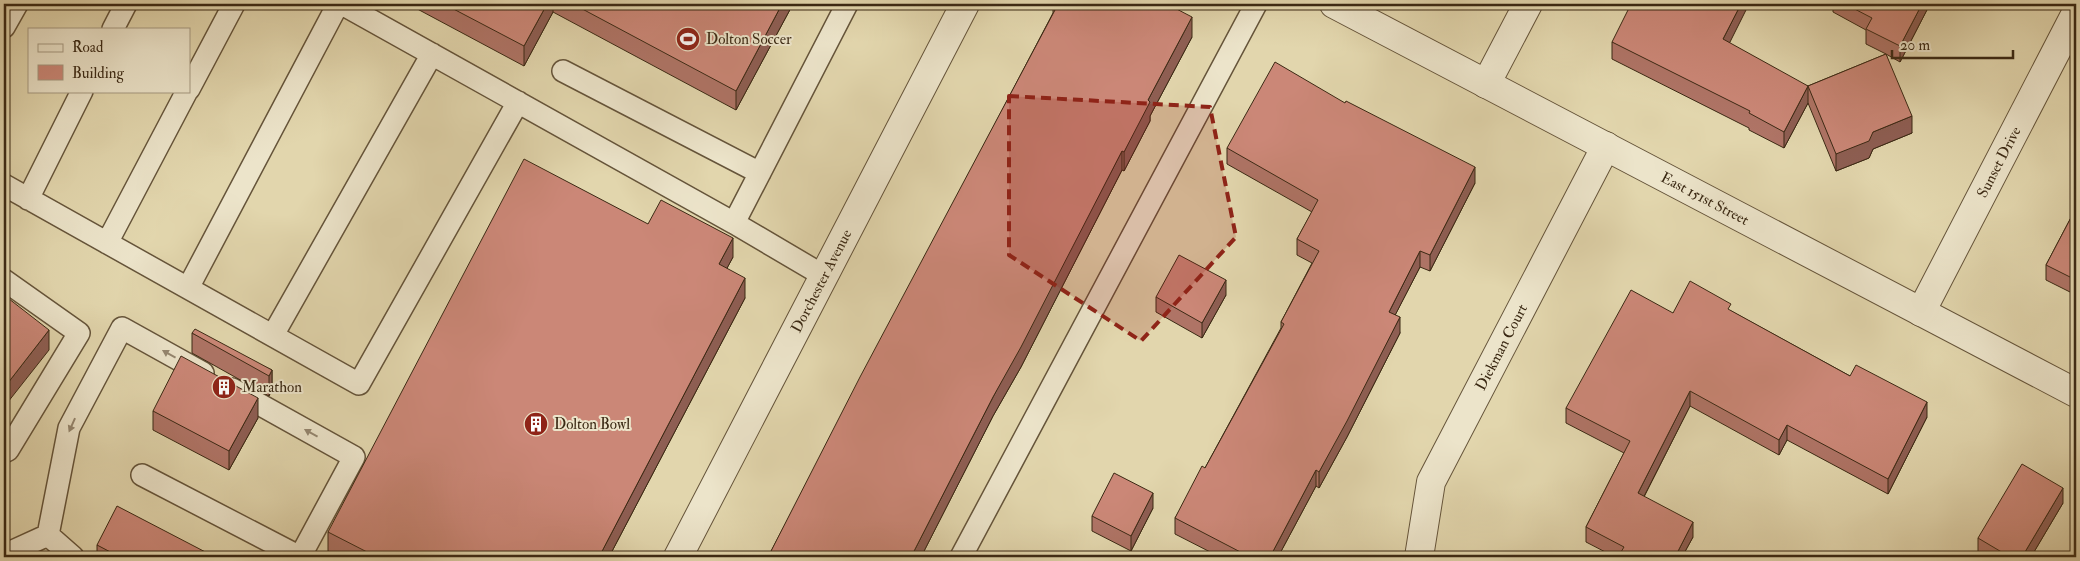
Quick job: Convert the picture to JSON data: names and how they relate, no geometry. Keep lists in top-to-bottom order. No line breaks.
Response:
{"streets":{"street":["Sunset Drive","East 151st Street","Dorchester Avenue","Diekman Court"]},"crossings":[["Sunset Drive","East 151st Street"],["East 151st Street","Diekman Court"]],"places":{"sports":["Dolton Soccer"],"building":["Marathon","Dolton Bowl"]},"legend":["Road","Building"],"scale_bar":"20 m"}
